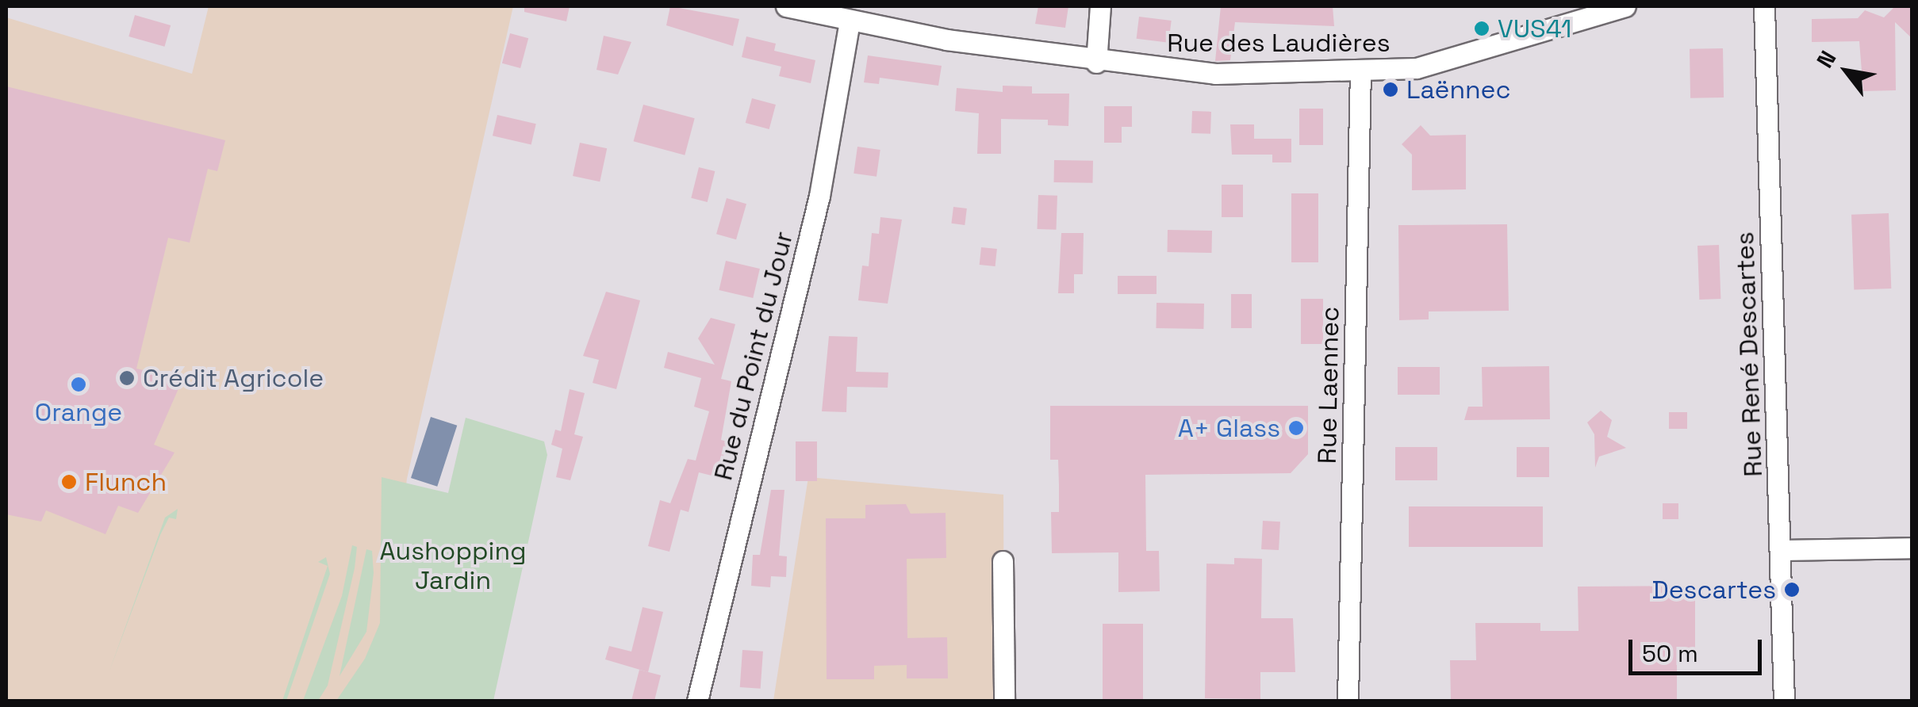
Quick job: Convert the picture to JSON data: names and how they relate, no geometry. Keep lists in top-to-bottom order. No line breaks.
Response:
{"streets":{"street":["Rue des Laudières","Rue René Descartes","Rue du Point du Jour","Rue Laennec"]},"crossings":[["Rue des Laudières","Rue du Point du Jour"],["Rue des Laudières","Rue Laennec"]],"parks":["Aushopping Jardin"],"places":["VUS41","Laënnec","Crédit Agricole","Orange","A+ Glass","Flunch","Descartes"],"scale_bar":"50 m","north":"top left"}
